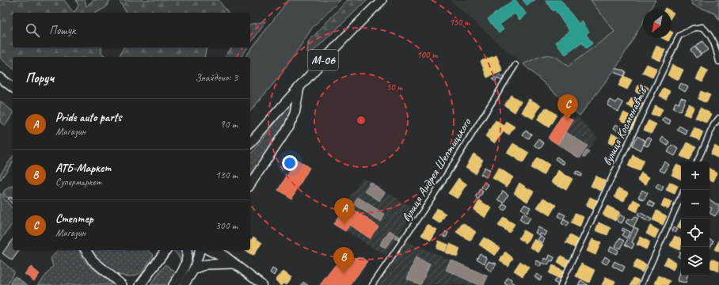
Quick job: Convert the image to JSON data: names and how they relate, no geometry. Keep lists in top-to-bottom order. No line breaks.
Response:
{"streets":{"highway":["М-06"],"street":["вулиця Космонавтів","вулиця Андрея Шептицького"]},"north":"bottom left","page":{"search":"Пошук","heading":["Поруч","Знайдено: 3"],"pins":["C","A","B"],"list":[{"mark":"A","name":"Pride auto parts","note":"Магазин","value":"90 m"},{"mark":"B","name":"ATБ-Маркет","note":"Супермаркет","value":"130 m"},{"mark":"C","name":"Стептер","note":"Магазин","value":"300 m"}],"map_buttons":["+","−"]},"rings":["150 m","100 m","50 m"]}
